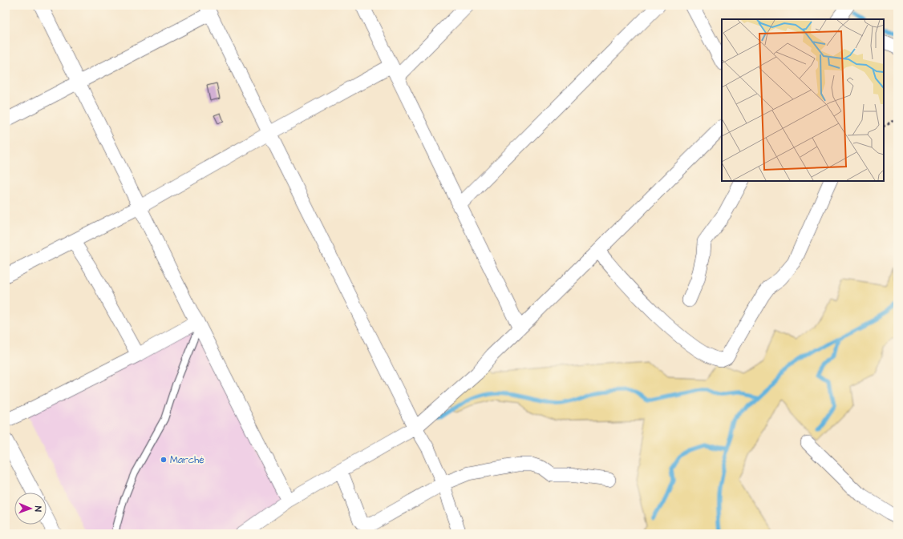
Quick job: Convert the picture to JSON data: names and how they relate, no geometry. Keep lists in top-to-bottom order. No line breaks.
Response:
{"places":["Marché"],"north":"right"}
